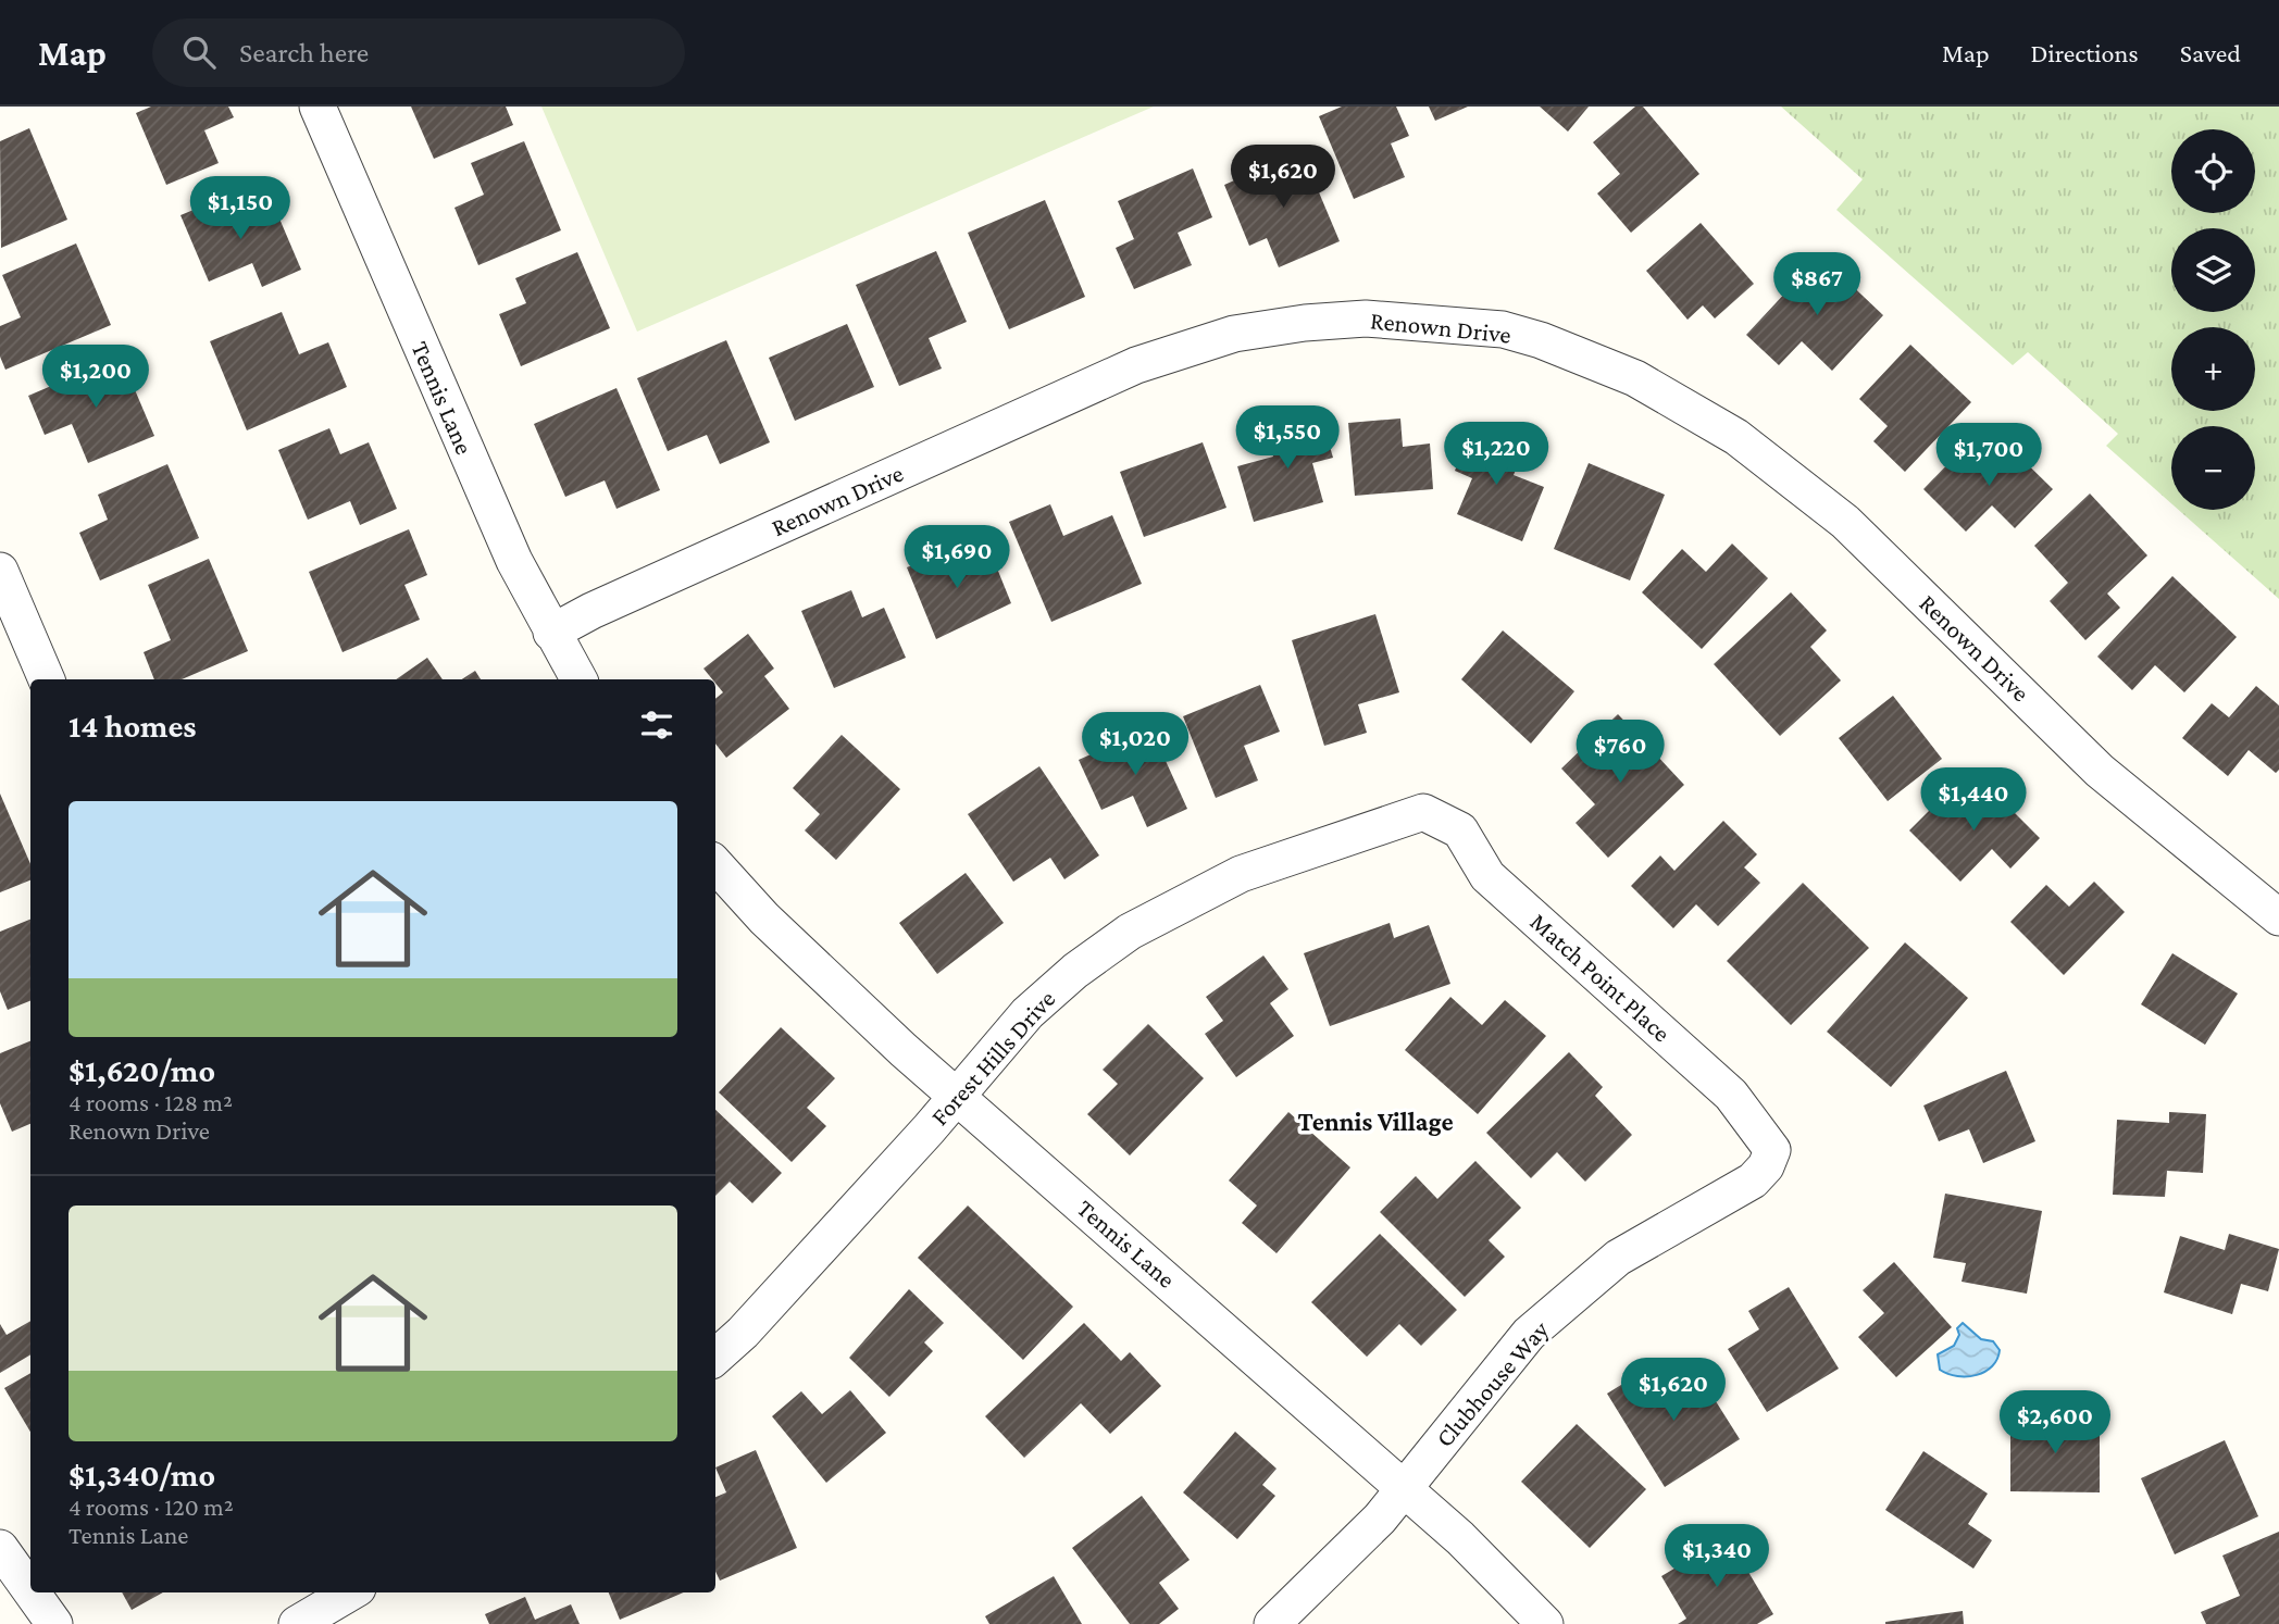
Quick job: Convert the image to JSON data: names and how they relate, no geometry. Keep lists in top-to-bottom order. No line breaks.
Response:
{"streets":{"street":["Renown Drive","Tennis Lane","Match Point Place","Forest Hills Drive","Clubhouse Way"]},"crossings":[["Renown Drive","Tennis Lane"],["Tennis Lane","Forest Hills Drive"],["Tennis Lane","Clubhouse Way"],["Match Point Place","Forest Hills Drive"],["Match Point Place","Clubhouse Way"]],"districts":["Tennis Village"],"page":{"header":"Map","search":"Search here","nav":["Map","Directions","Saved"],"map_buttons":["+","−"],"price":["$1,620","$1,150","$867","$1,200","$1,550","$1,220","$1,700","$1,690","$1,020","$760","$1,440","$1,620","$2,600","$1,340"],"heading":"14 homes","list":[{"name":"$1,620/mo","note":"4 rooms · 128 m² · Renown Drive"},{"name":"$1,340/mo","note":"4 rooms · 120 m² · Tennis Lane"}]}}
